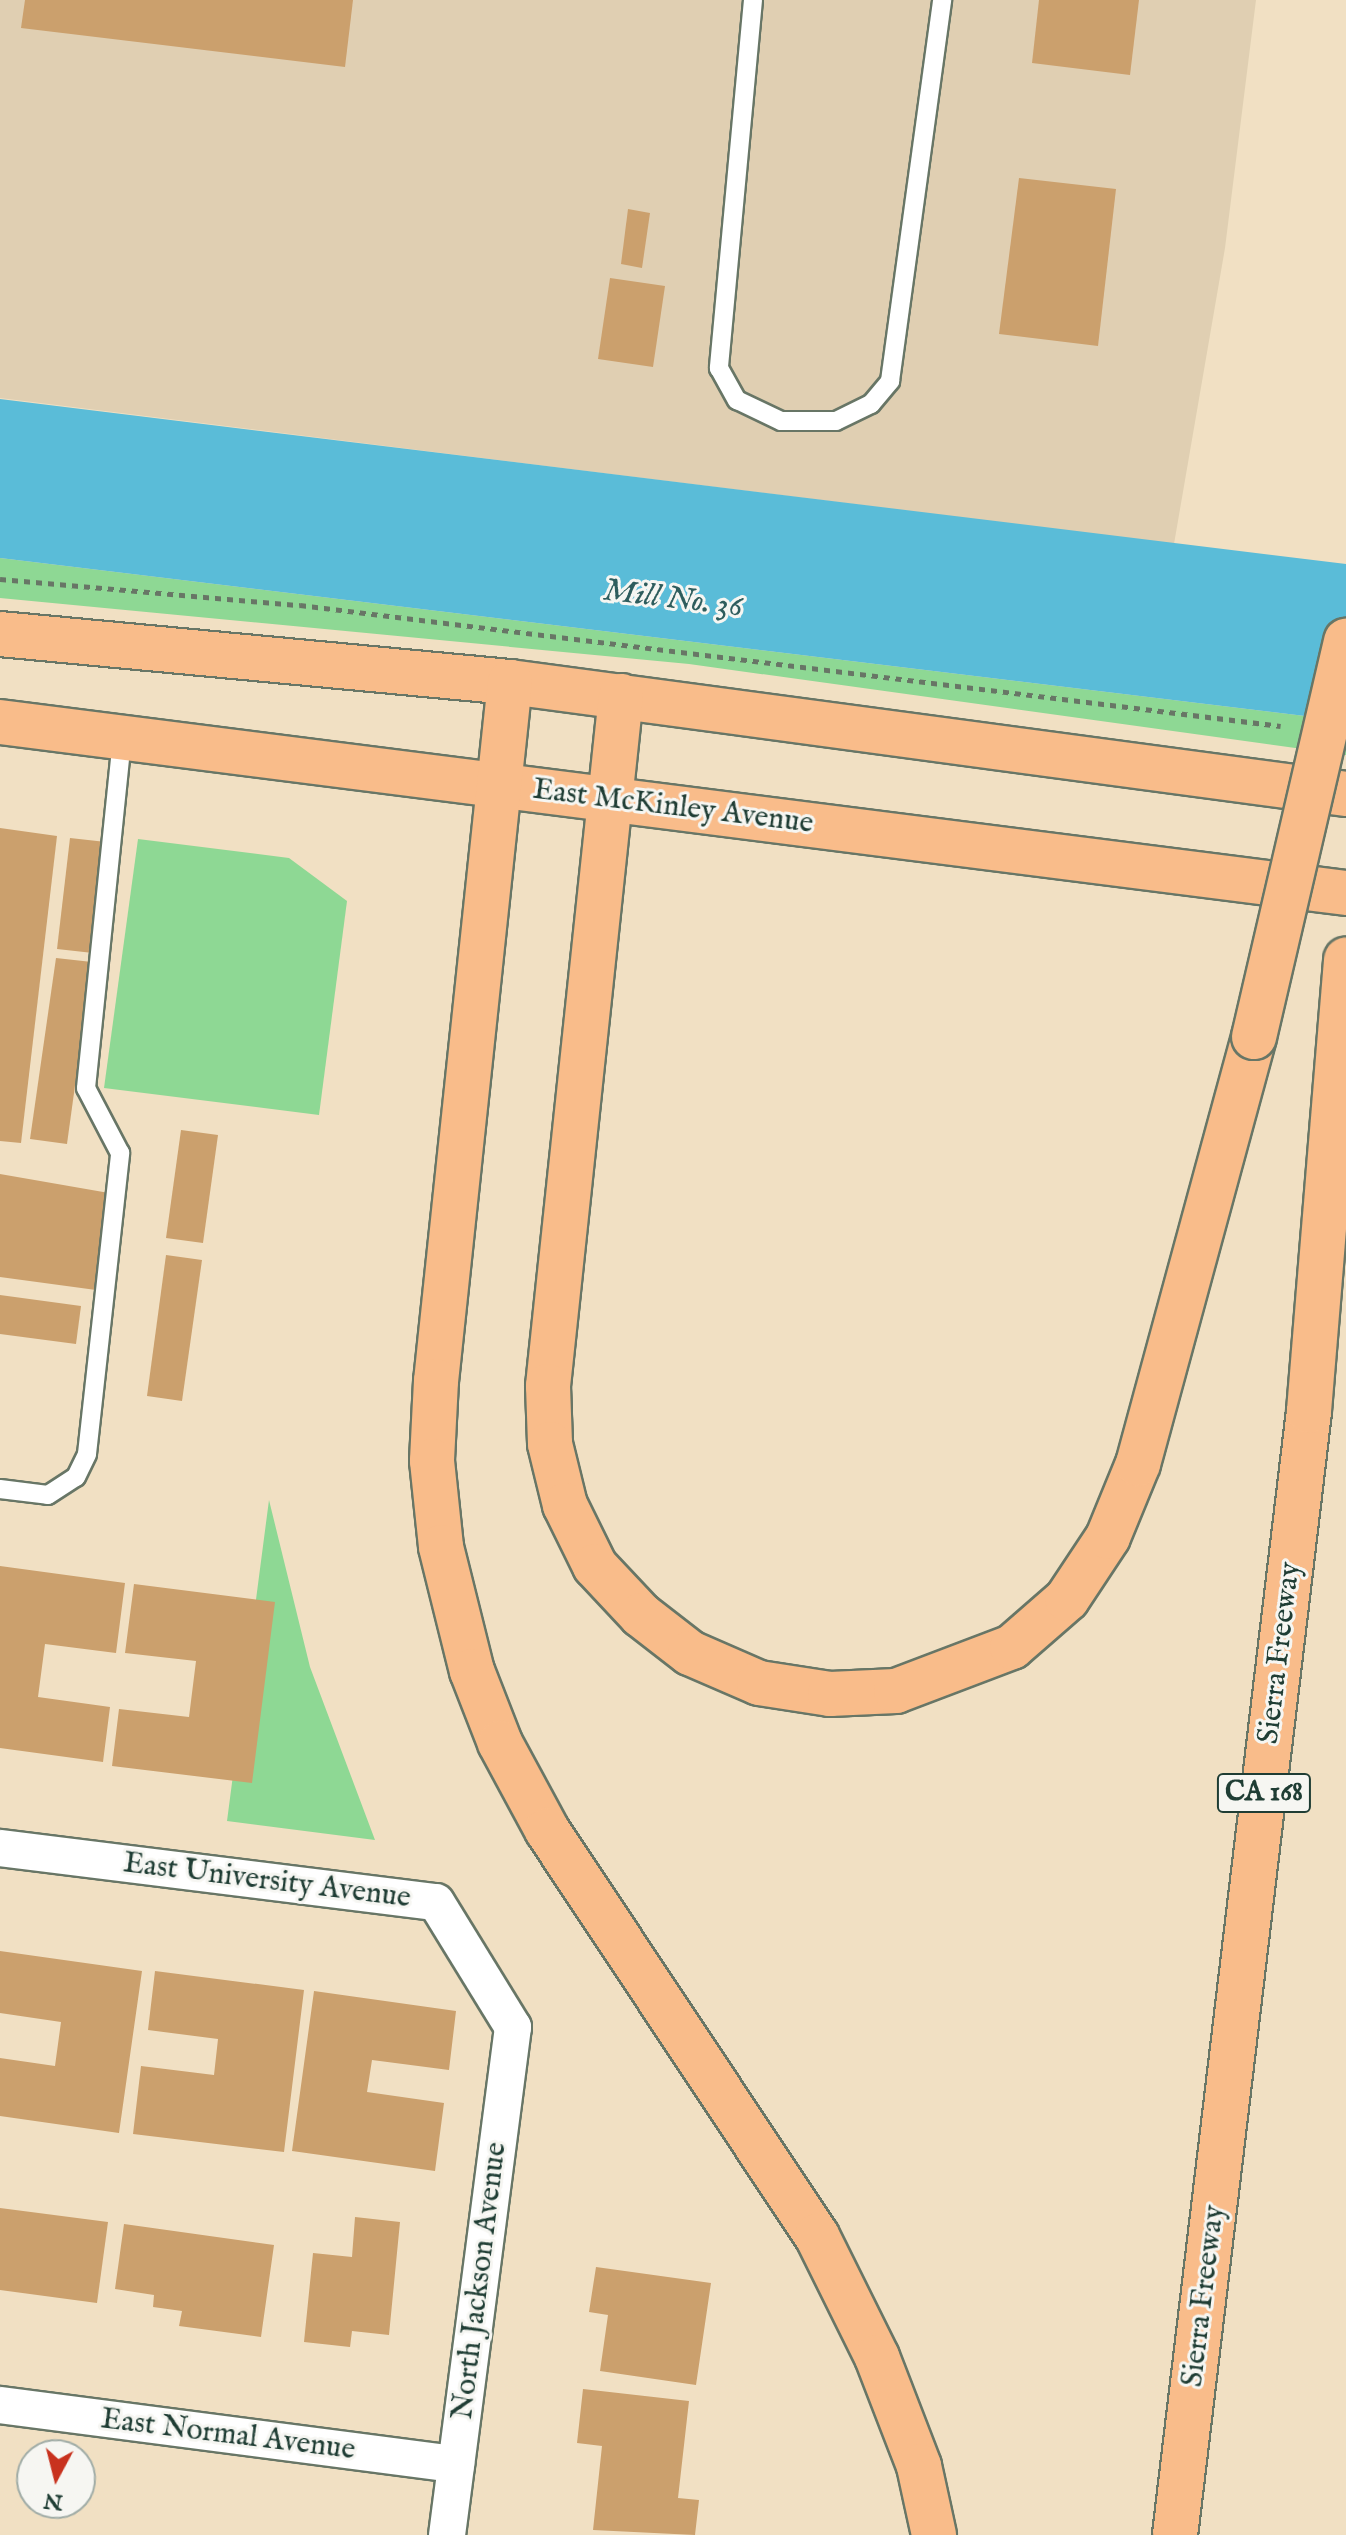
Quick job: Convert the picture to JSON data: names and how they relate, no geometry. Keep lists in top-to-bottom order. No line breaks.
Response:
{"streets":{"main road":["East McKinley Avenue","Sierra Freeway","CA 168"],"street":["East University Avenue","North Jackson Avenue","East Normal Avenue"]},"crossings":[["East University Avenue","North Jackson Avenue"],["North Jackson Avenue","East Normal Avenue"]],"water":["Mill No. 36"],"north":"bottom"}
